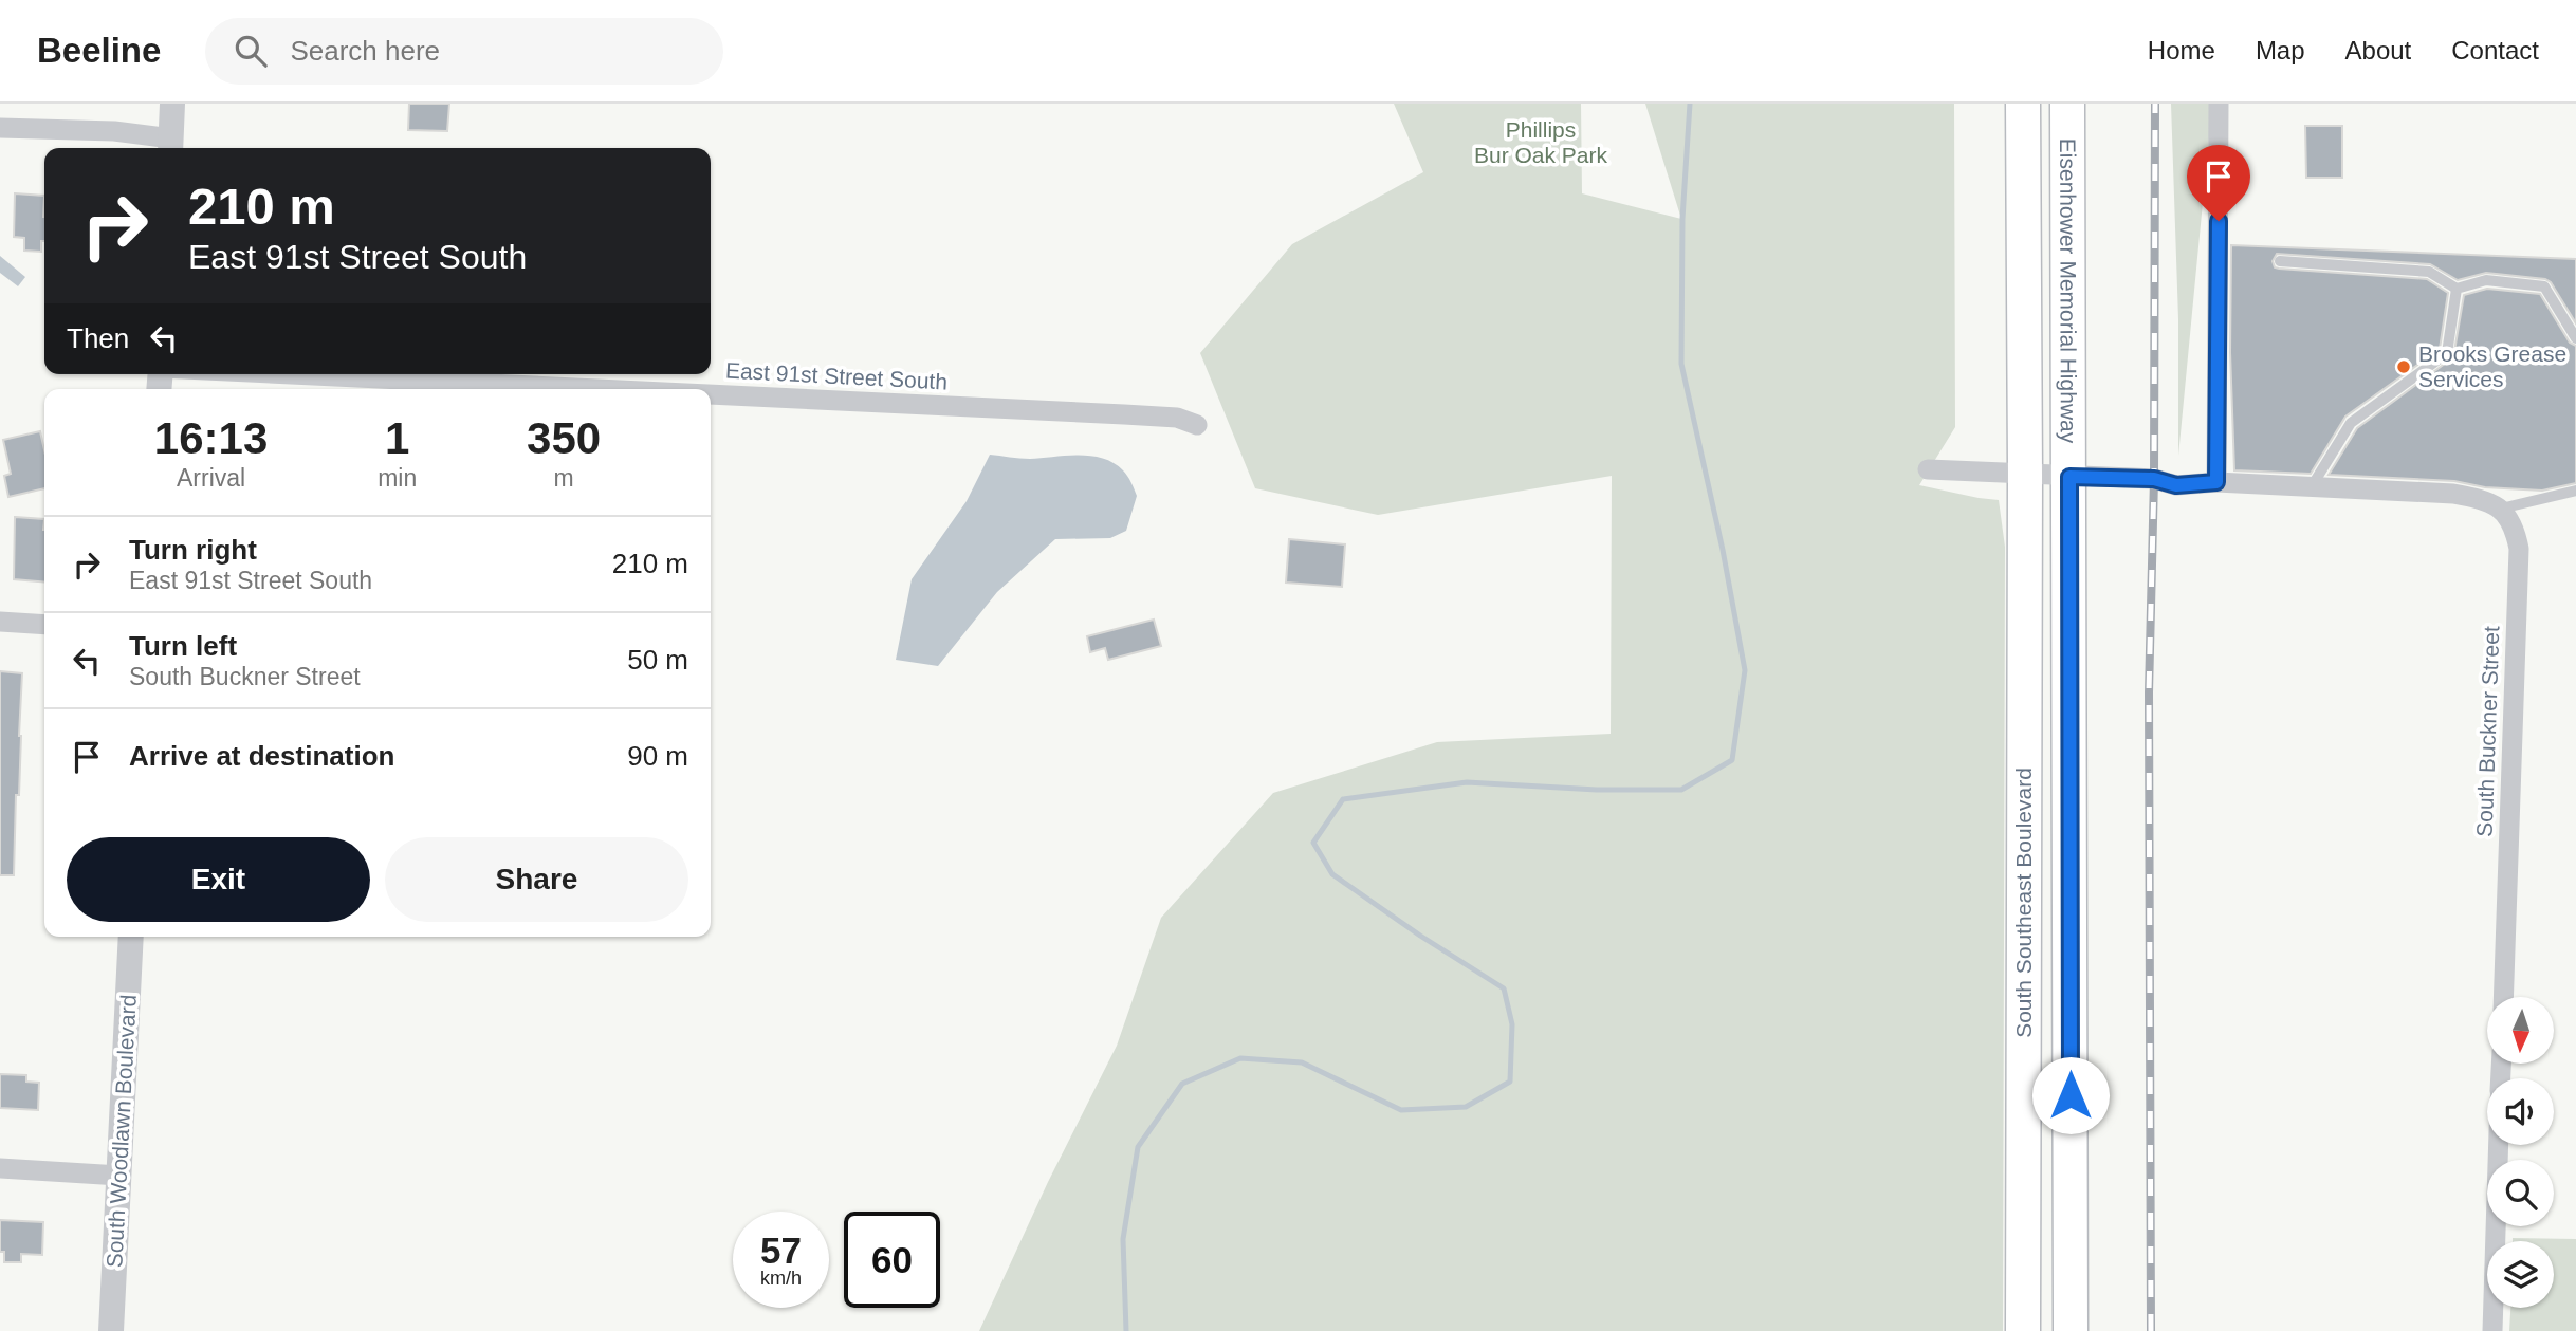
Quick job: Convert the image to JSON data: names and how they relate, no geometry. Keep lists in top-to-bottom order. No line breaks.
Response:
{"streets":{"main road":["Eisenhower Memorial Highway","South Southeast Boulevard"],"street":["East 91st Street South","South Buckner Street","South Woodlawn Boulevard"]},"crossings":[["Eisenhower Memorial Highway","South Southeast Boulevard"]],"parks":["Phillips Bur Oak Park"],"places":["Brooks Grease Services"],"north":"bottom","page":{"header":"Beeline","search":"Search here","nav":["Home","Map","About","Contact"],"turn":["210 m","East 91st Street South"],"then":"Then","eta":["16:13","Arrival","1","min","350","m"],"list":[{"name":"Turn right","note":"East 91st Street South","value":"210 m"},{"name":"Turn left","note":"South Buckner Street","value":"50 m"},{"name":"Arrive at destination","value":"90 m"}],"buttons":["Exit","Share"],"speed":"57 km/h","limit":"60"}}
